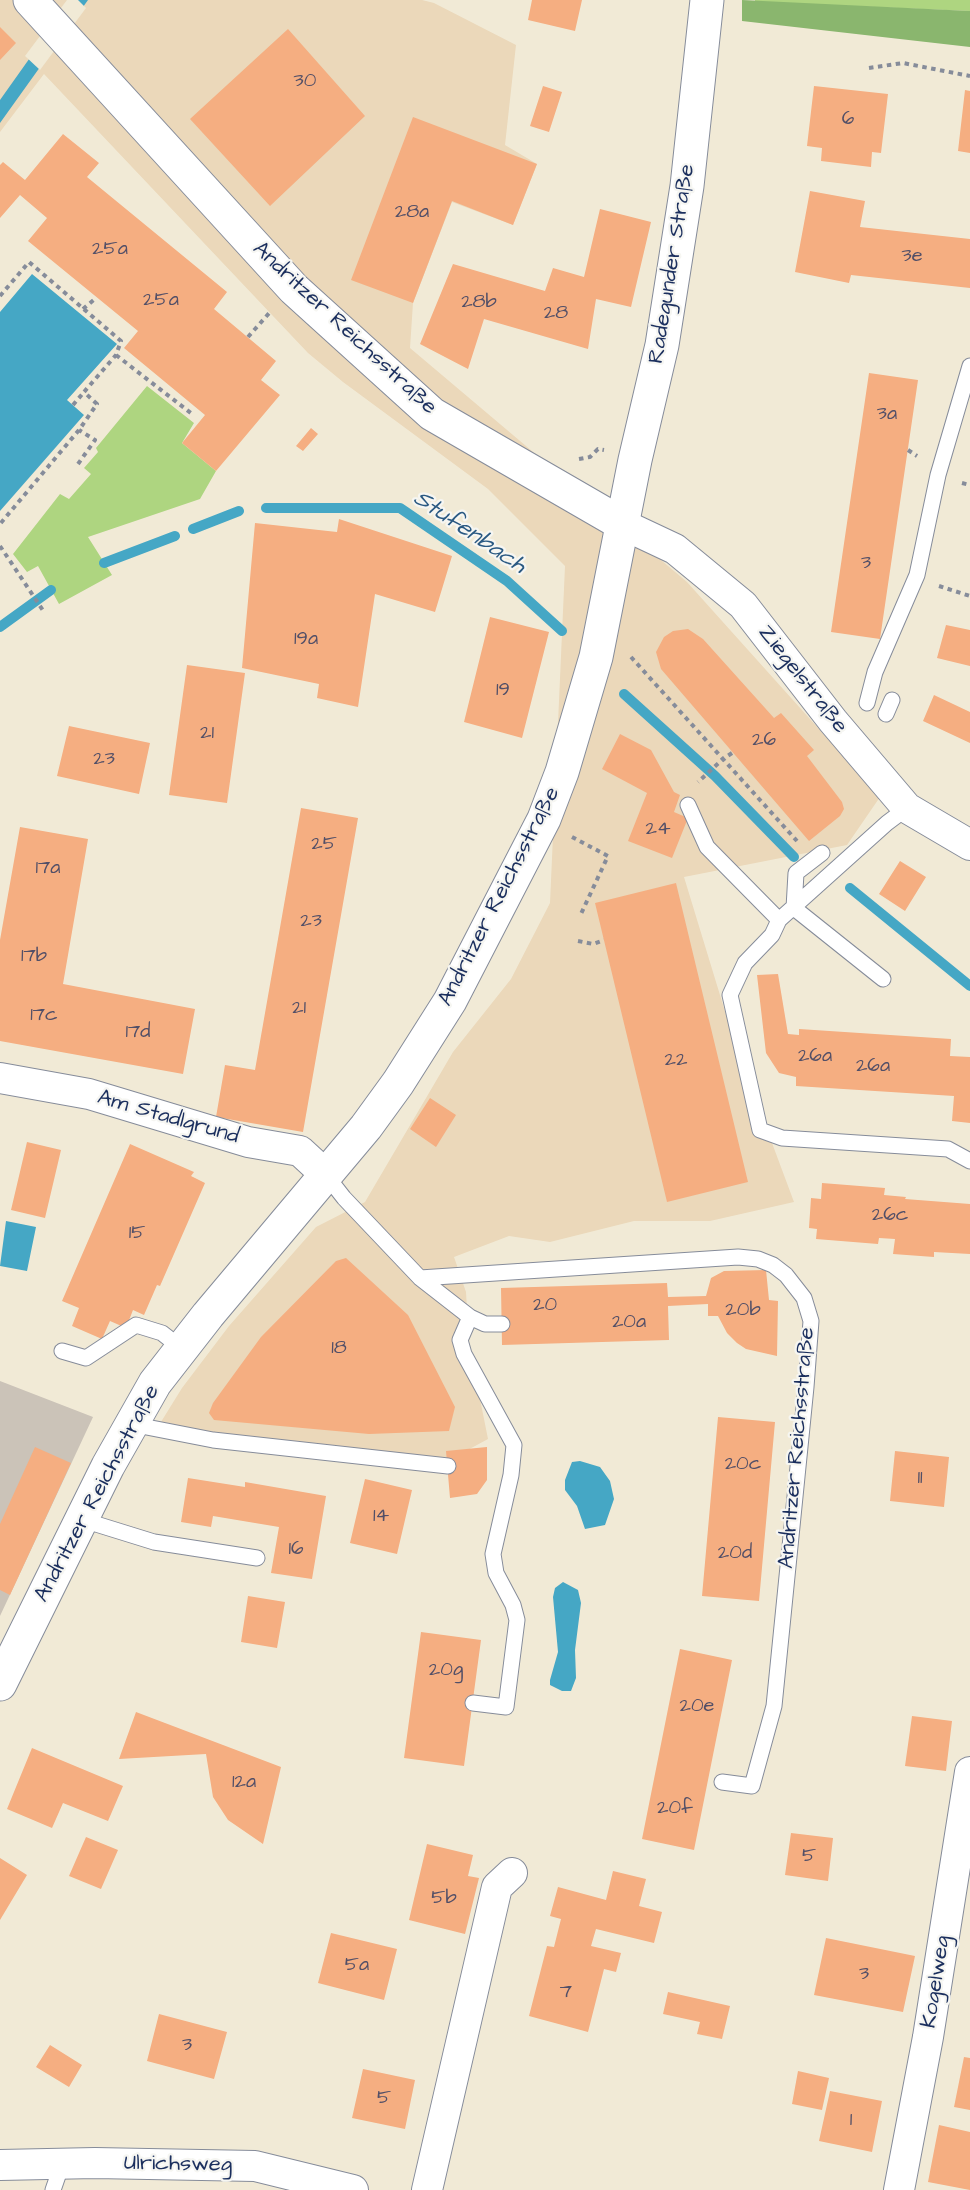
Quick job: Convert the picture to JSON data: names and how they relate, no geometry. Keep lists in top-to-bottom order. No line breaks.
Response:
{"streets":{"main road":["Radegunder Straße","Andritzer Reichsstraße"],"street":["Ziegelstraße","Am Stadlgrund","Kogelweg","Ulrichsweg"]},"crossings":[["Radegunder Straße","Andritzer Reichsstraße"],["Radegunder Straße","Ziegelstraße"],["Andritzer Reichsstraße","Ziegelstraße"],["Andritzer Reichsstraße","Am Stadlgrund"]],"water":["Stufenbach"],"house_numbers":["30","6","28a","25a","3e","25a","28b","28","3a","3","19a","19","21","26","23","24","25","17a","23","17b","21","17c","17d","26a","22","26a","26c","15","20","20b","20a","18","20c","11","14","16","20d","20g","20e","12a","20f","5","5b","5a","3","7","3","5","1"]}
